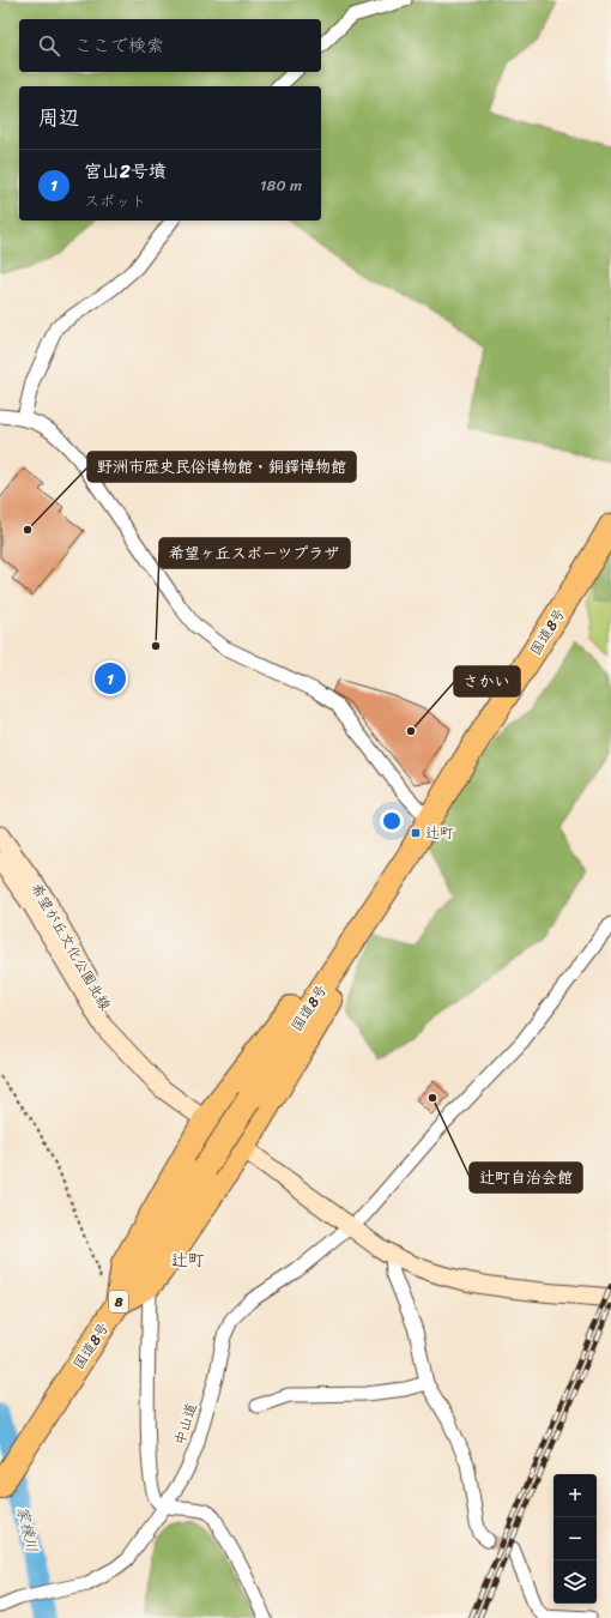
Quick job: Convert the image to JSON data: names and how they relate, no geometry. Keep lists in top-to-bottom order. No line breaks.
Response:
{"streets":{"highway":["国道8号","8"],"main road":["希望が丘文化公園北線"],"street":["中山道"]},"crossings":[["希望が丘文化公園北線","中山道"]],"districts":["辻町"],"water":["家棟川"],"places":{"other":["野洲市歴史民俗博物館・銅鐸博物館","希望ヶ丘スポーツプラザ","さかい","辻町自治会館"],"transit":["辻町"]},"page":{"search":"ここで検索","heading":"周辺","list":[{"mark":"1","name":"宮山2号墳","note":"スポット","value":"180 m"}],"pins":"1","map_buttons":["+","−"]}}
